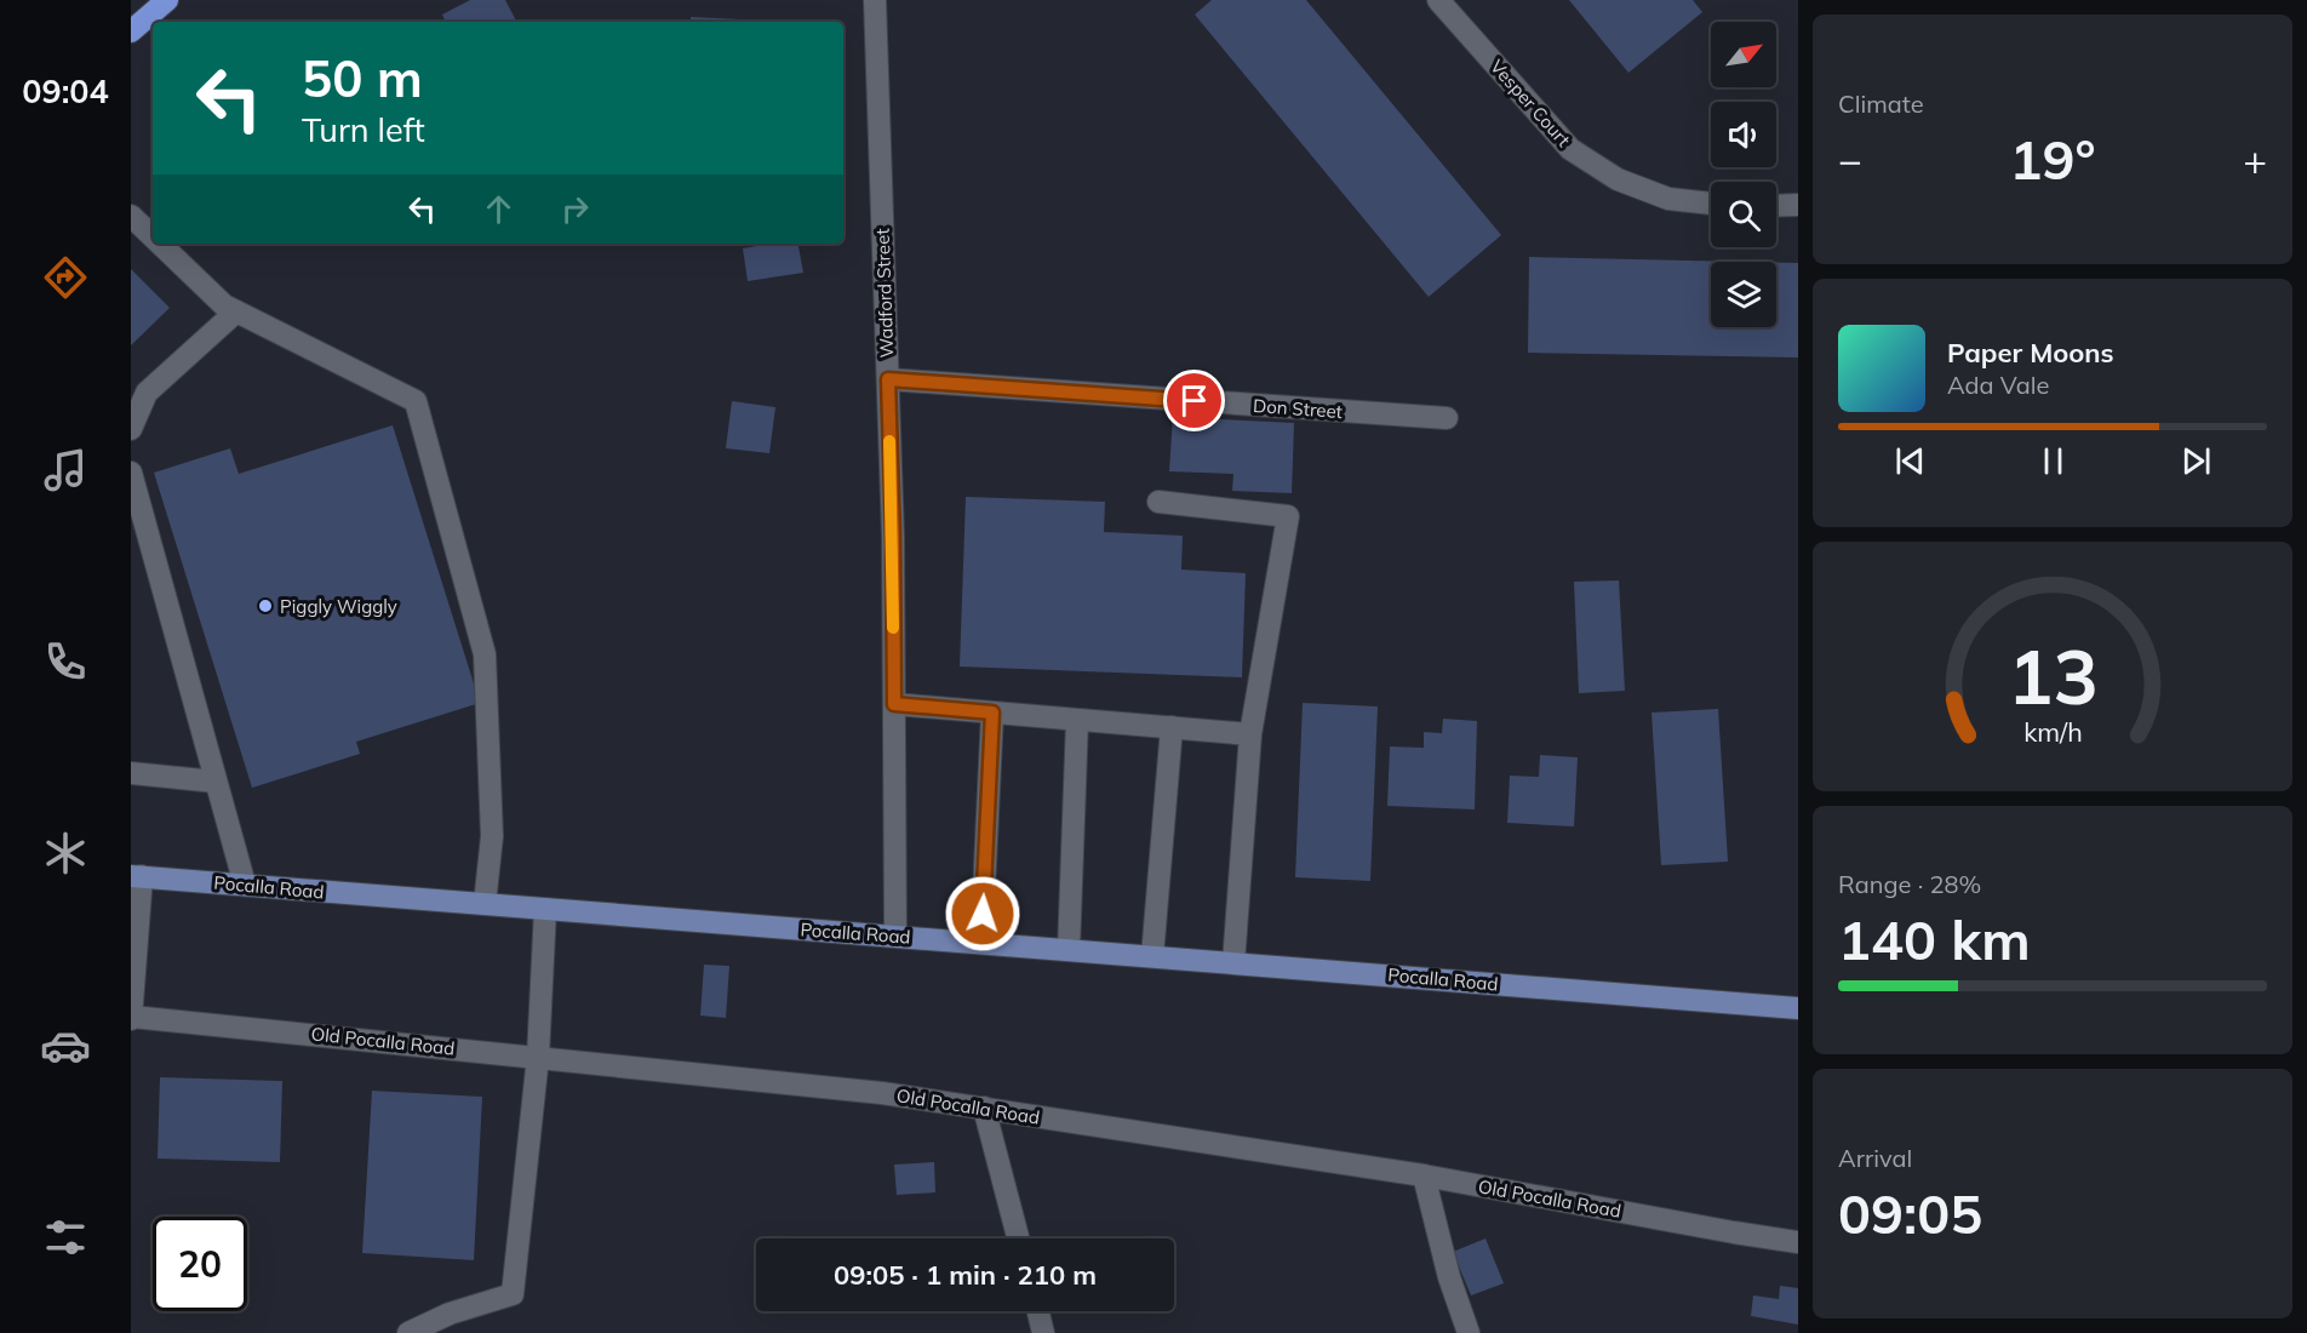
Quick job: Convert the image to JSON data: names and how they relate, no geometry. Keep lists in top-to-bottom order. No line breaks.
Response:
{"streets":{"main road":["Pocalla Road"],"street":["Vesper Court","Wadford Street","Don Street","Old Pocalla Road"]},"crossings":[["Wadford Street","Don Street"],["Wadford Street","Pocalla Road"]],"places":["Piggly Wiggly"],"north":"top right","page":{"tabs":"09:04","tile":["Climate",["Range · 28%","140 km"],["Arrival","09:05"]],"turn":["50 m","Turn left"],"heat":["−","19°","+"],"song":["Paper Moons","Ada Vale"],"limit":"20","trip":"09:05 · 1 min · 210 m","gauge":["13","km/h"]}}
